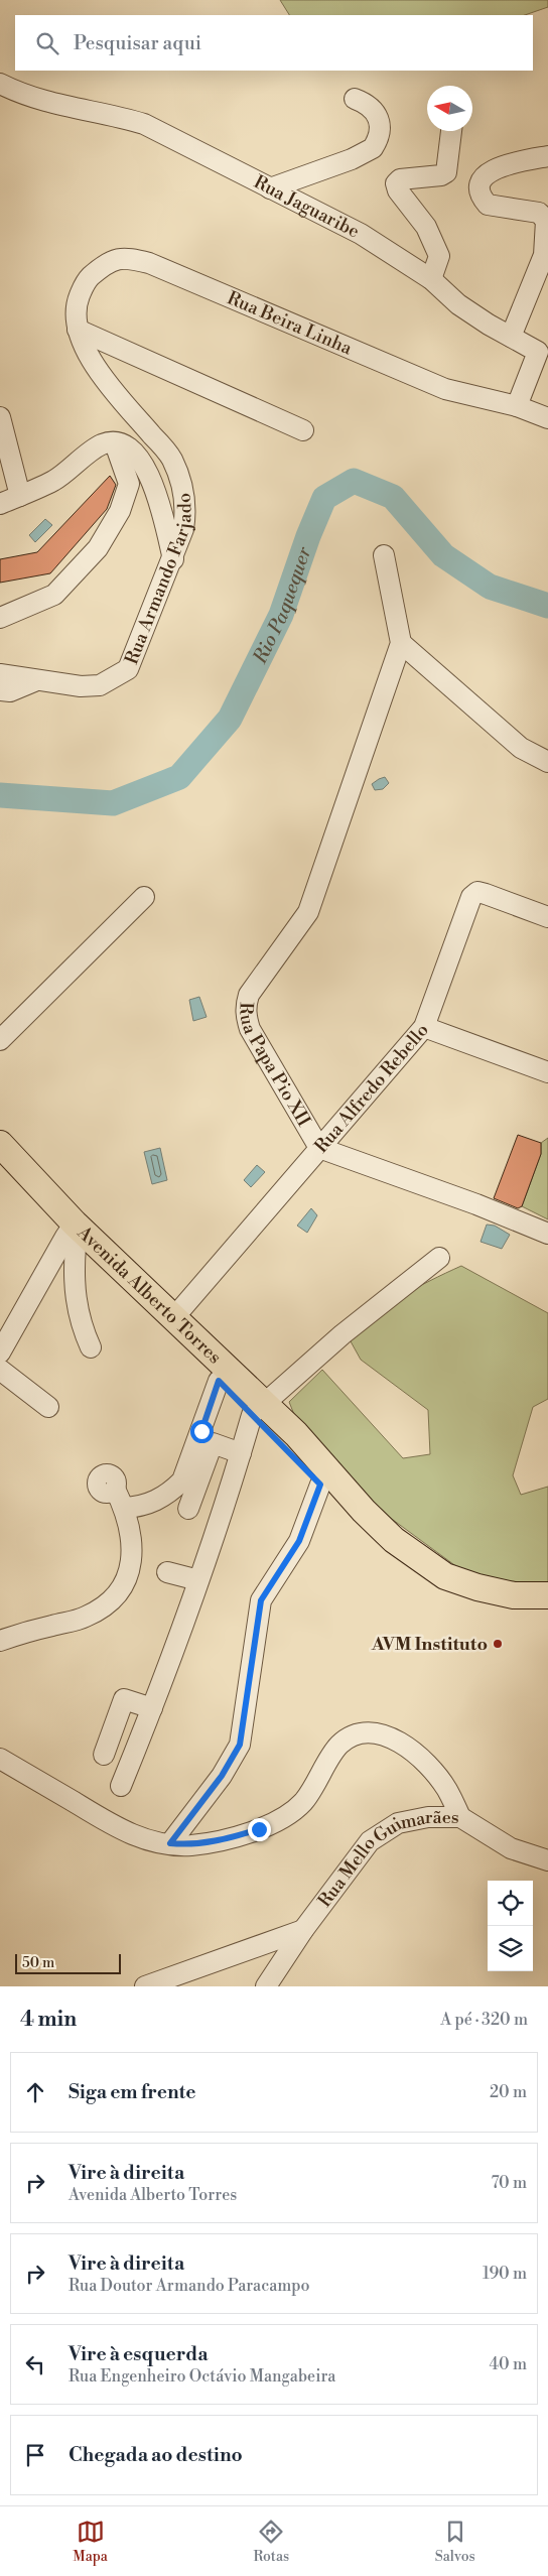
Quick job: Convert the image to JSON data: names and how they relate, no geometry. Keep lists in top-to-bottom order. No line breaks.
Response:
{"streets":{"main road":["Avenida Alberto Torres"],"street":["Rua Jaguaribe","Rua Beira Linha","Rua Armando Farjado","Rua Papa Pio XII","Rua Alfredo Rebello","Rua Mello Guimarães"]},"crossings":[["Rua Jaguaribe","Rua Beira Linha"],["Rua Beira Linha","Rua Armando Farjado"],["Rua Papa Pio XII","Rua Alfredo Rebello"],["Rua Alfredo Rebello","Avenida Alberto Torres"]],"water":["Rio Paquequer"],"places":["AVM Instituto"],"scale_bar":"50 m","north":"left","page":{"search":"Pesquisar aqui","scale":"50 m","heading":["4 min","A pé · 320 m"],"list":[["Siga em frente","20 m"],["Vire à direita","Avenida Alberto Torres","70 m"],["Vire à direita","Rua Doutor Armando Paracampo","190 m"],["Vire à esquerda","Rua Engenheiro Octávio Mangabeira","40 m"],"Chegada ao destino"],"nav":["Mapa","Rotas","Salvos"]}}
